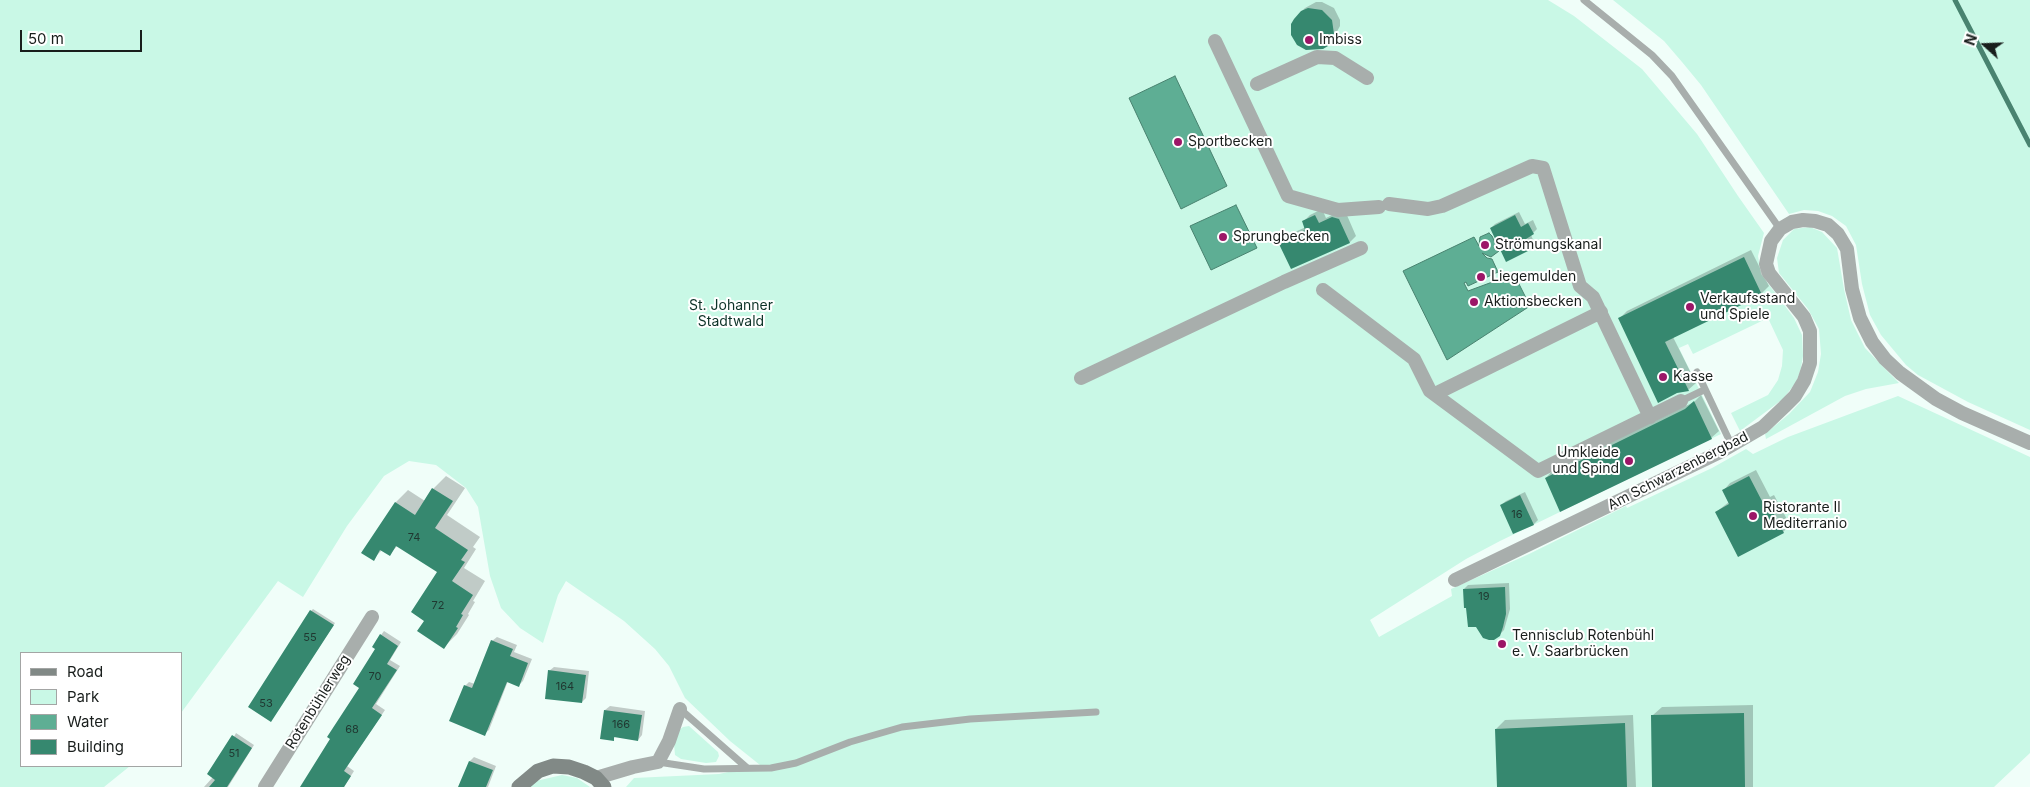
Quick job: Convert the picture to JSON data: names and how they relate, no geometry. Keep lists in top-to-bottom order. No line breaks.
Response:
{"streets":{"street":["Am Schwarzenbergbad","Rotenbühlerweg"]},"parks":["St. Johanner Stadtwald"],"places":["Imbiss","Sportbecken","Sprungbecken","Strömungskanal","Liegemulden","Aktionsbecken","Verkaufsstand und Spiele","Kasse","Umkleide und Spind","Ristorante Il Mediterranio","Tennisclub Rotenbühl e. V. Saarbrücken"],"house_numbers":["16","74","19","72","55","70","164","53","166","68","51"],"legend":["Road","Park","Water","Building"],"scale_bar":"50 m","north":"left"}
